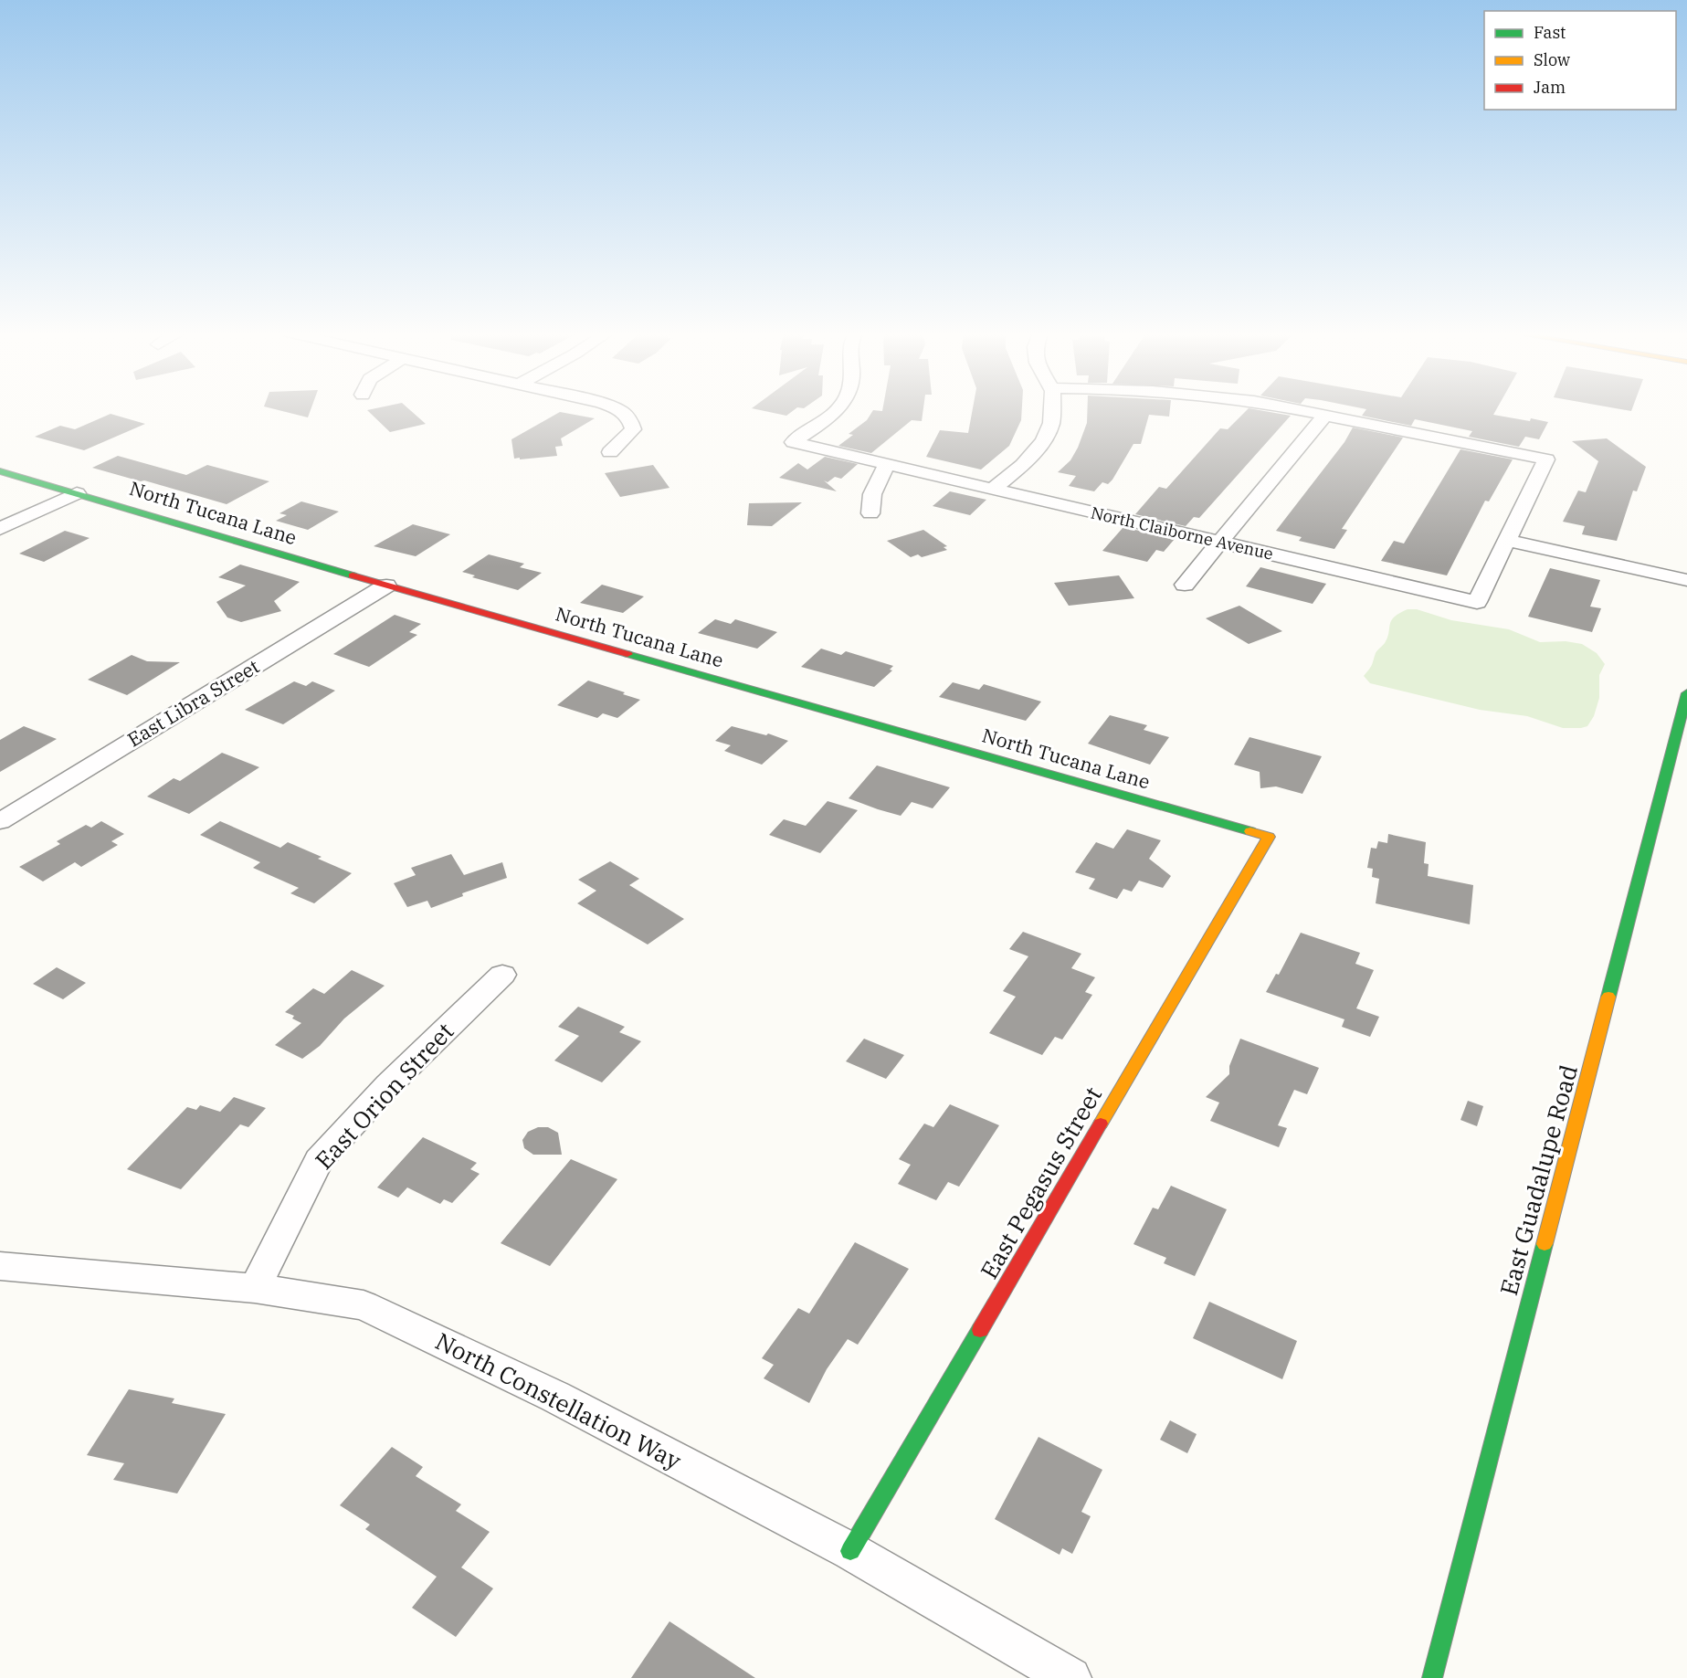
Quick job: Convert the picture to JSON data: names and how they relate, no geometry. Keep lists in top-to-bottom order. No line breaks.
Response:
{"streets":{"street":["North Tucana Lane","North Claiborne Avenue","East Libra Street","East Orion Street","East Guadalupe Road","East Pegasus Street","North Constellation Way"]},"crossings":[["North Tucana Lane","East Libra Street"],["North Tucana Lane","East Pegasus Street"],["East Orion Street","North Constellation Way"],["East Pegasus Street","North Constellation Way"]],"legend":["Fast","Slow","Jam"]}
